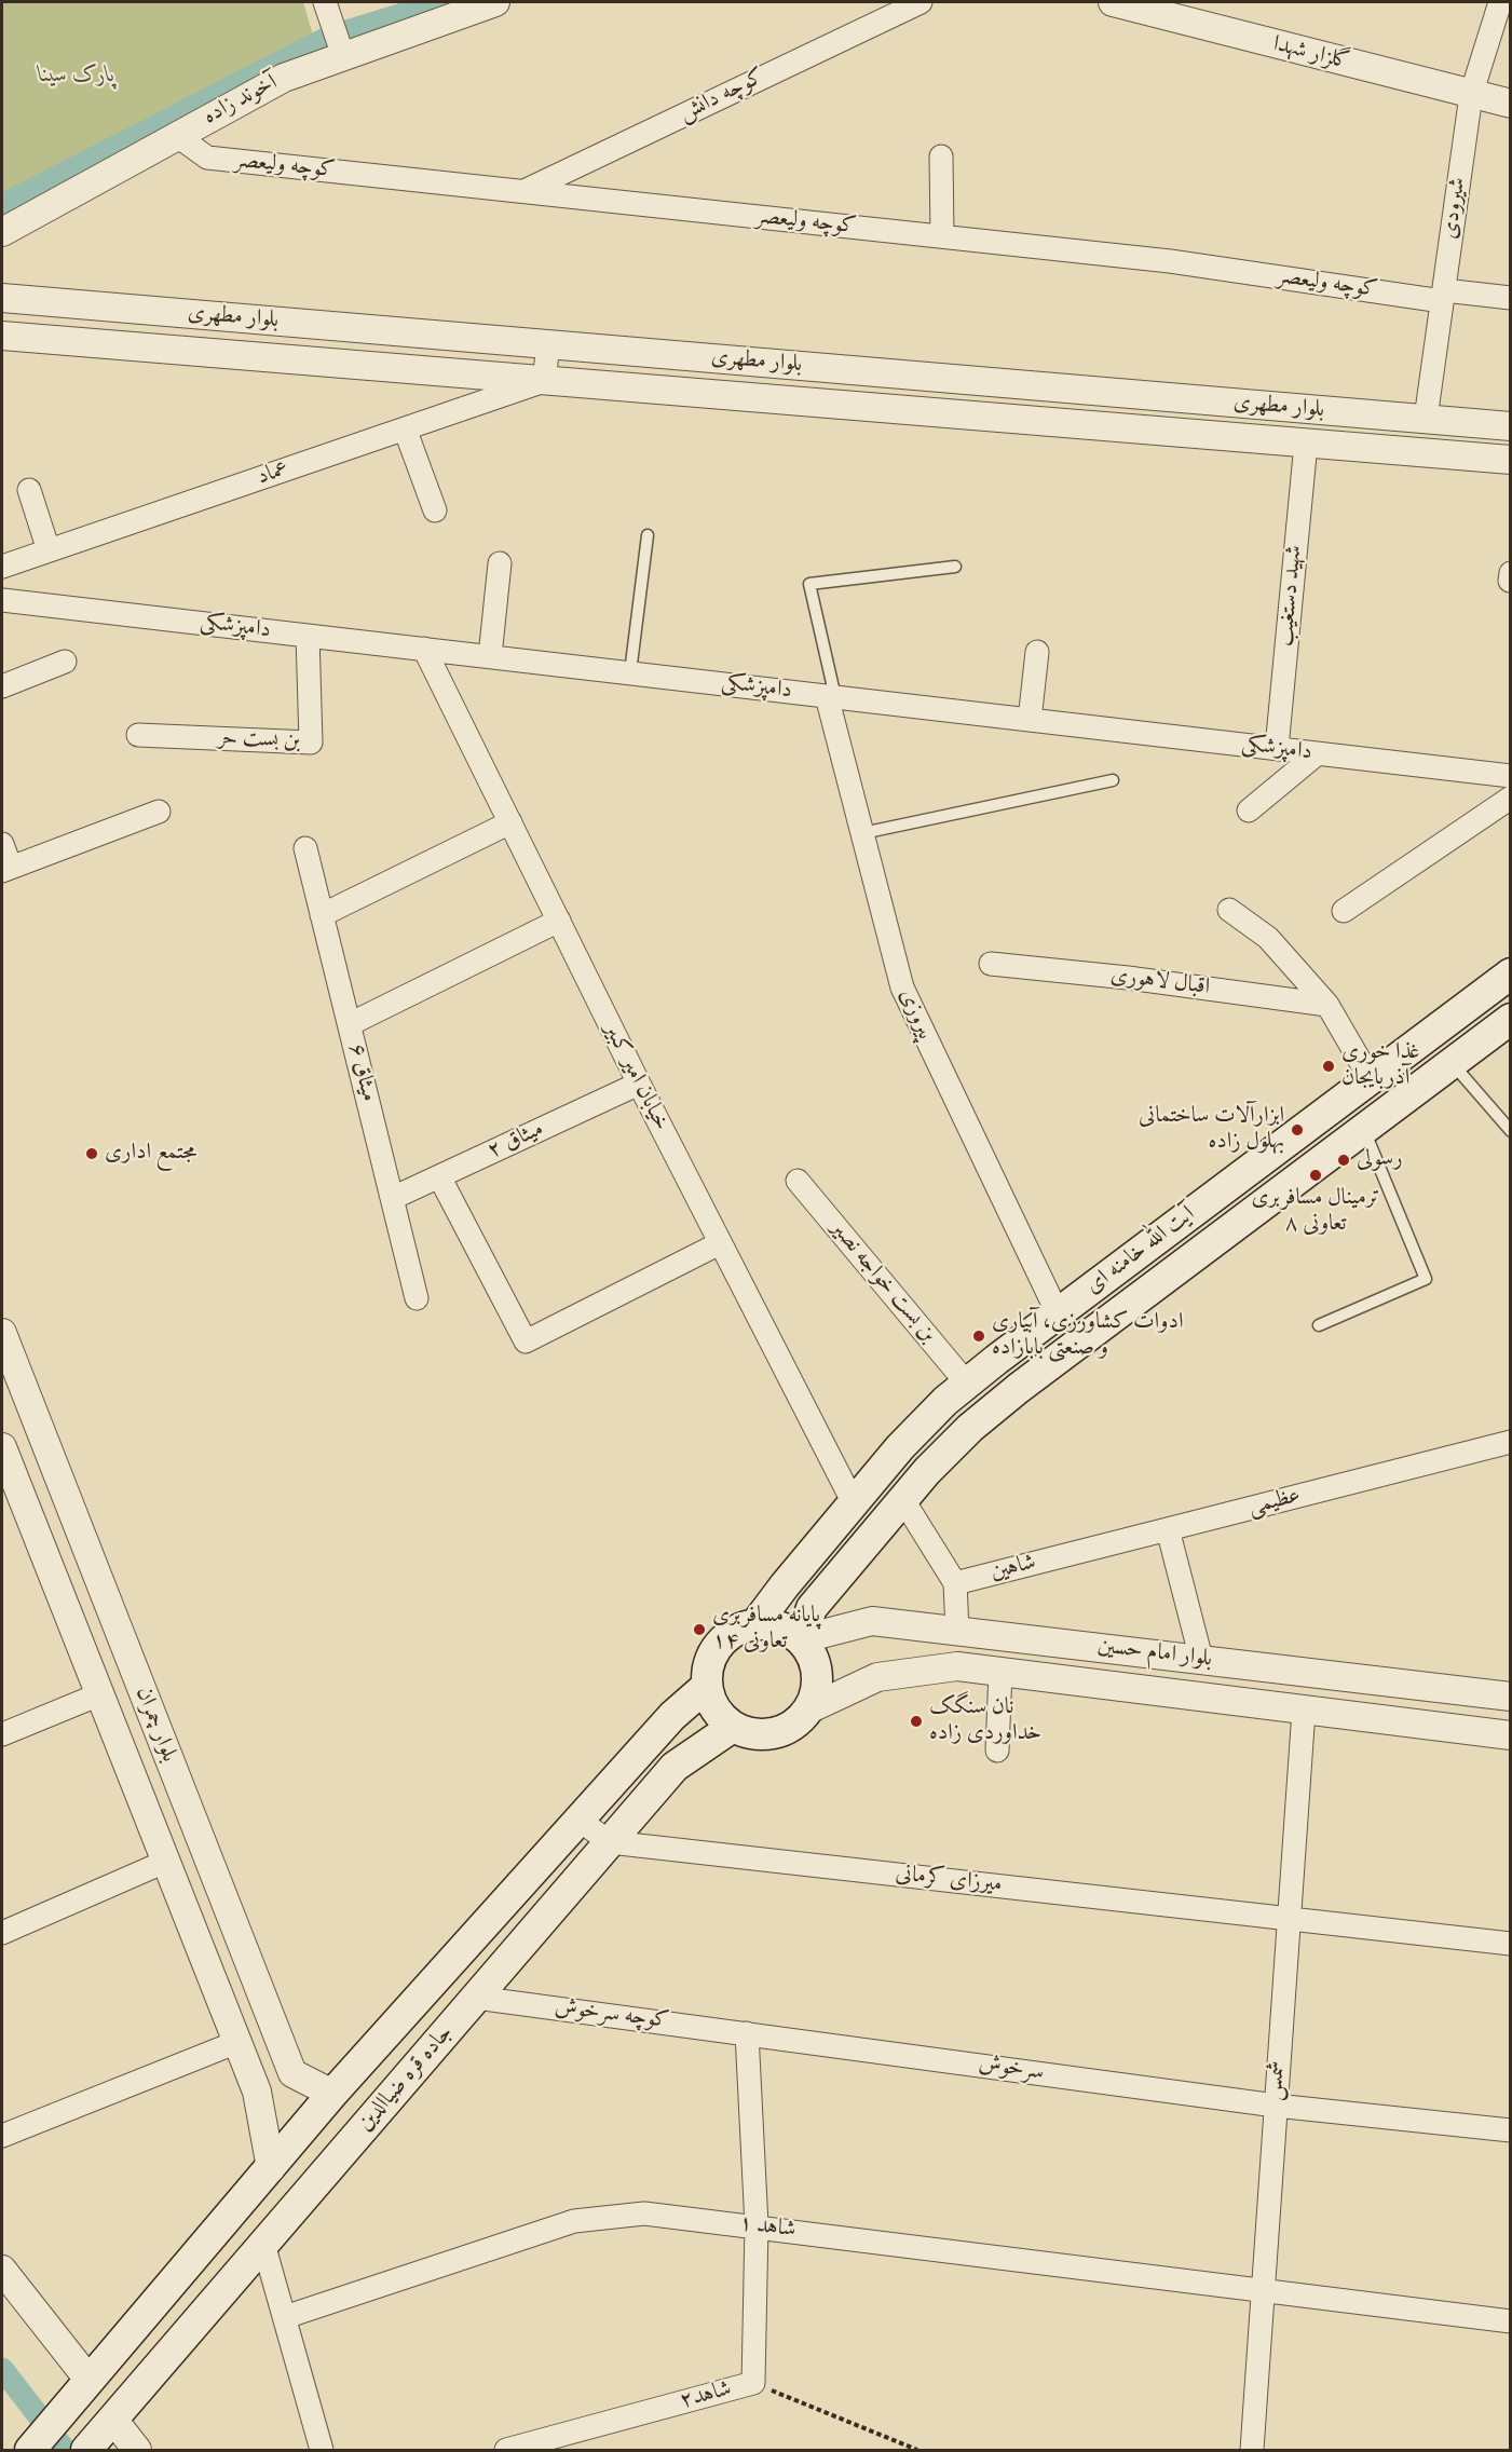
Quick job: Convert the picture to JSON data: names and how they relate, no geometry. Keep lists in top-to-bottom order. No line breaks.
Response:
{"streets":{"main road":["آیت الله خامنه ای","جاده قره ضیاالدین"],"street":["گلزار شهدا","کوچه دانش","آخوند زاده","کوچه ولیعصر","شیرودی","بلوار مطهری","عماد","شهید دستغیب","دامپزشکی","بن بست حر","اقبال لاهوری","پیروزی","میثاق ۶","خیابان امیر کبیر","میثاق ۲","بن بست خواجه نصیر","عظیمی","شاهین","بلوار امام حسین","بلوار چمران","میرزای کرمانی","کوچه سرخوش","سرخوش","شمس","شاهد ۱","شاهد۲"]},"crossings":[["گلزار شهدا","شیرودی"],["کوچه دانش","کوچه ولیعصر"],["آخوند زاده","کوچه ولیعصر"],["کوچه ولیعصر","شیرودی"],["شیرودی","بلوار مطهری"],["بلوار مطهری","عماد"],["بلوار مطهری","شهید دستغیب"],["شهید دستغیب","دامپزشکی"],["دامپزشکی","بن بست حر"],["دامپزشکی","پیروزی"],["دامپزشکی","خیابان امیر کبیر"],["پیروزی","آیت الله خامنه ای"],["میثاق ۶","میثاق ۲"],["خیابان امیر کبیر","میثاق ۲"],["خیابان امیر کبیر","آیت الله خامنه ای"],["آیت الله خامنه ای","بن بست خواجه نصیر"],["آیت الله خامنه ای","بلوار امام حسین"],["آیت الله خامنه ای","جاده قره ضیاالدین"],["عظیمی","شاهین"],["بلوار امام حسین","جاده قره ضیاالدین"],["بلوار امام حسین","شمس"],["بلوار چمران","جاده قره ضیاالدین"],["میرزای کرمانی","جاده قره ضیاالدین"],["میرزای کرمانی","شمس"],["کوچه سرخوش","سرخوش"],["کوچه سرخوش","جاده قره ضیاالدین"],["کوچه سرخوش","شاهد۲"],["سرخوش","شمس"],["سرخوش","شاهد۲"],["شمس","شاهد ۱"],["شاهد ۱","شاهد۲"]],"parks":["پارک سینا"],"places":["غذا خوری آذربایجان","ابزارآلات ساختمانی بهلول زاده","مجتمع اداری","رسولی","ترمینال مسافربری تعاونی ۸","ادوات کشاورزی، آبیاری و صنعتی بابازاده","پایانه مسافربری تعاونی ۱۴","نان سنگک خداوردی زاده"]}
